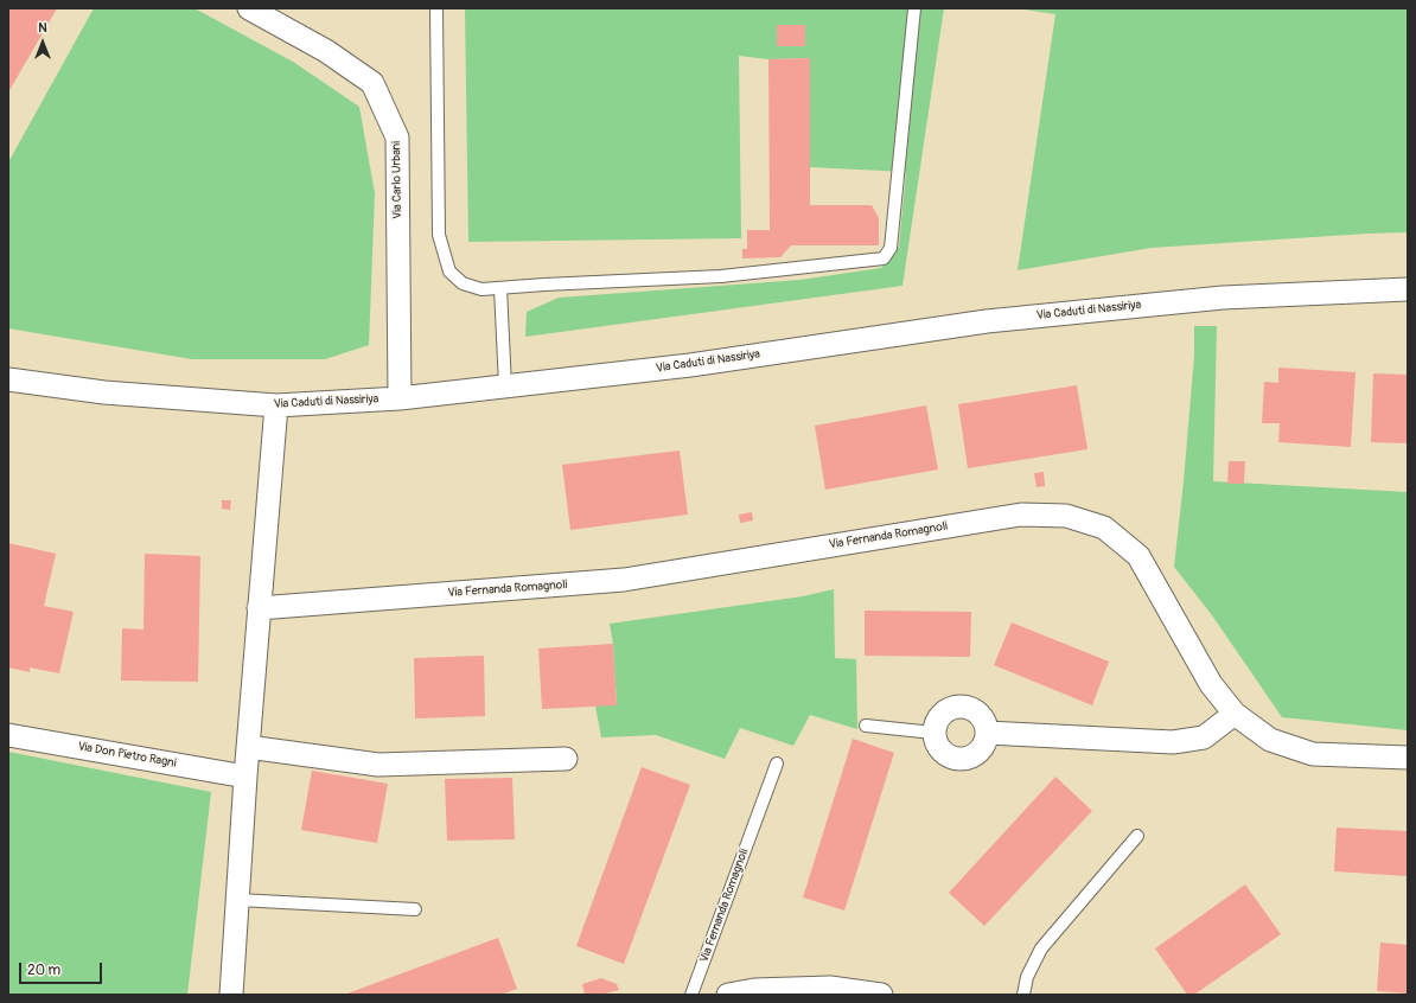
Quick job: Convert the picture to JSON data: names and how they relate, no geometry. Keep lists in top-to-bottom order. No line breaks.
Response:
{"streets":{"street":["Via Carlo Urbani","Via Caduti di Nassiriya","Via Fernanda Romagnoli","Via Don Pietro Ragni"]},"crossings":[["Via Carlo Urbani","Via Caduti di Nassiriya"]],"scale_bar":"20 m","north":"top"}
